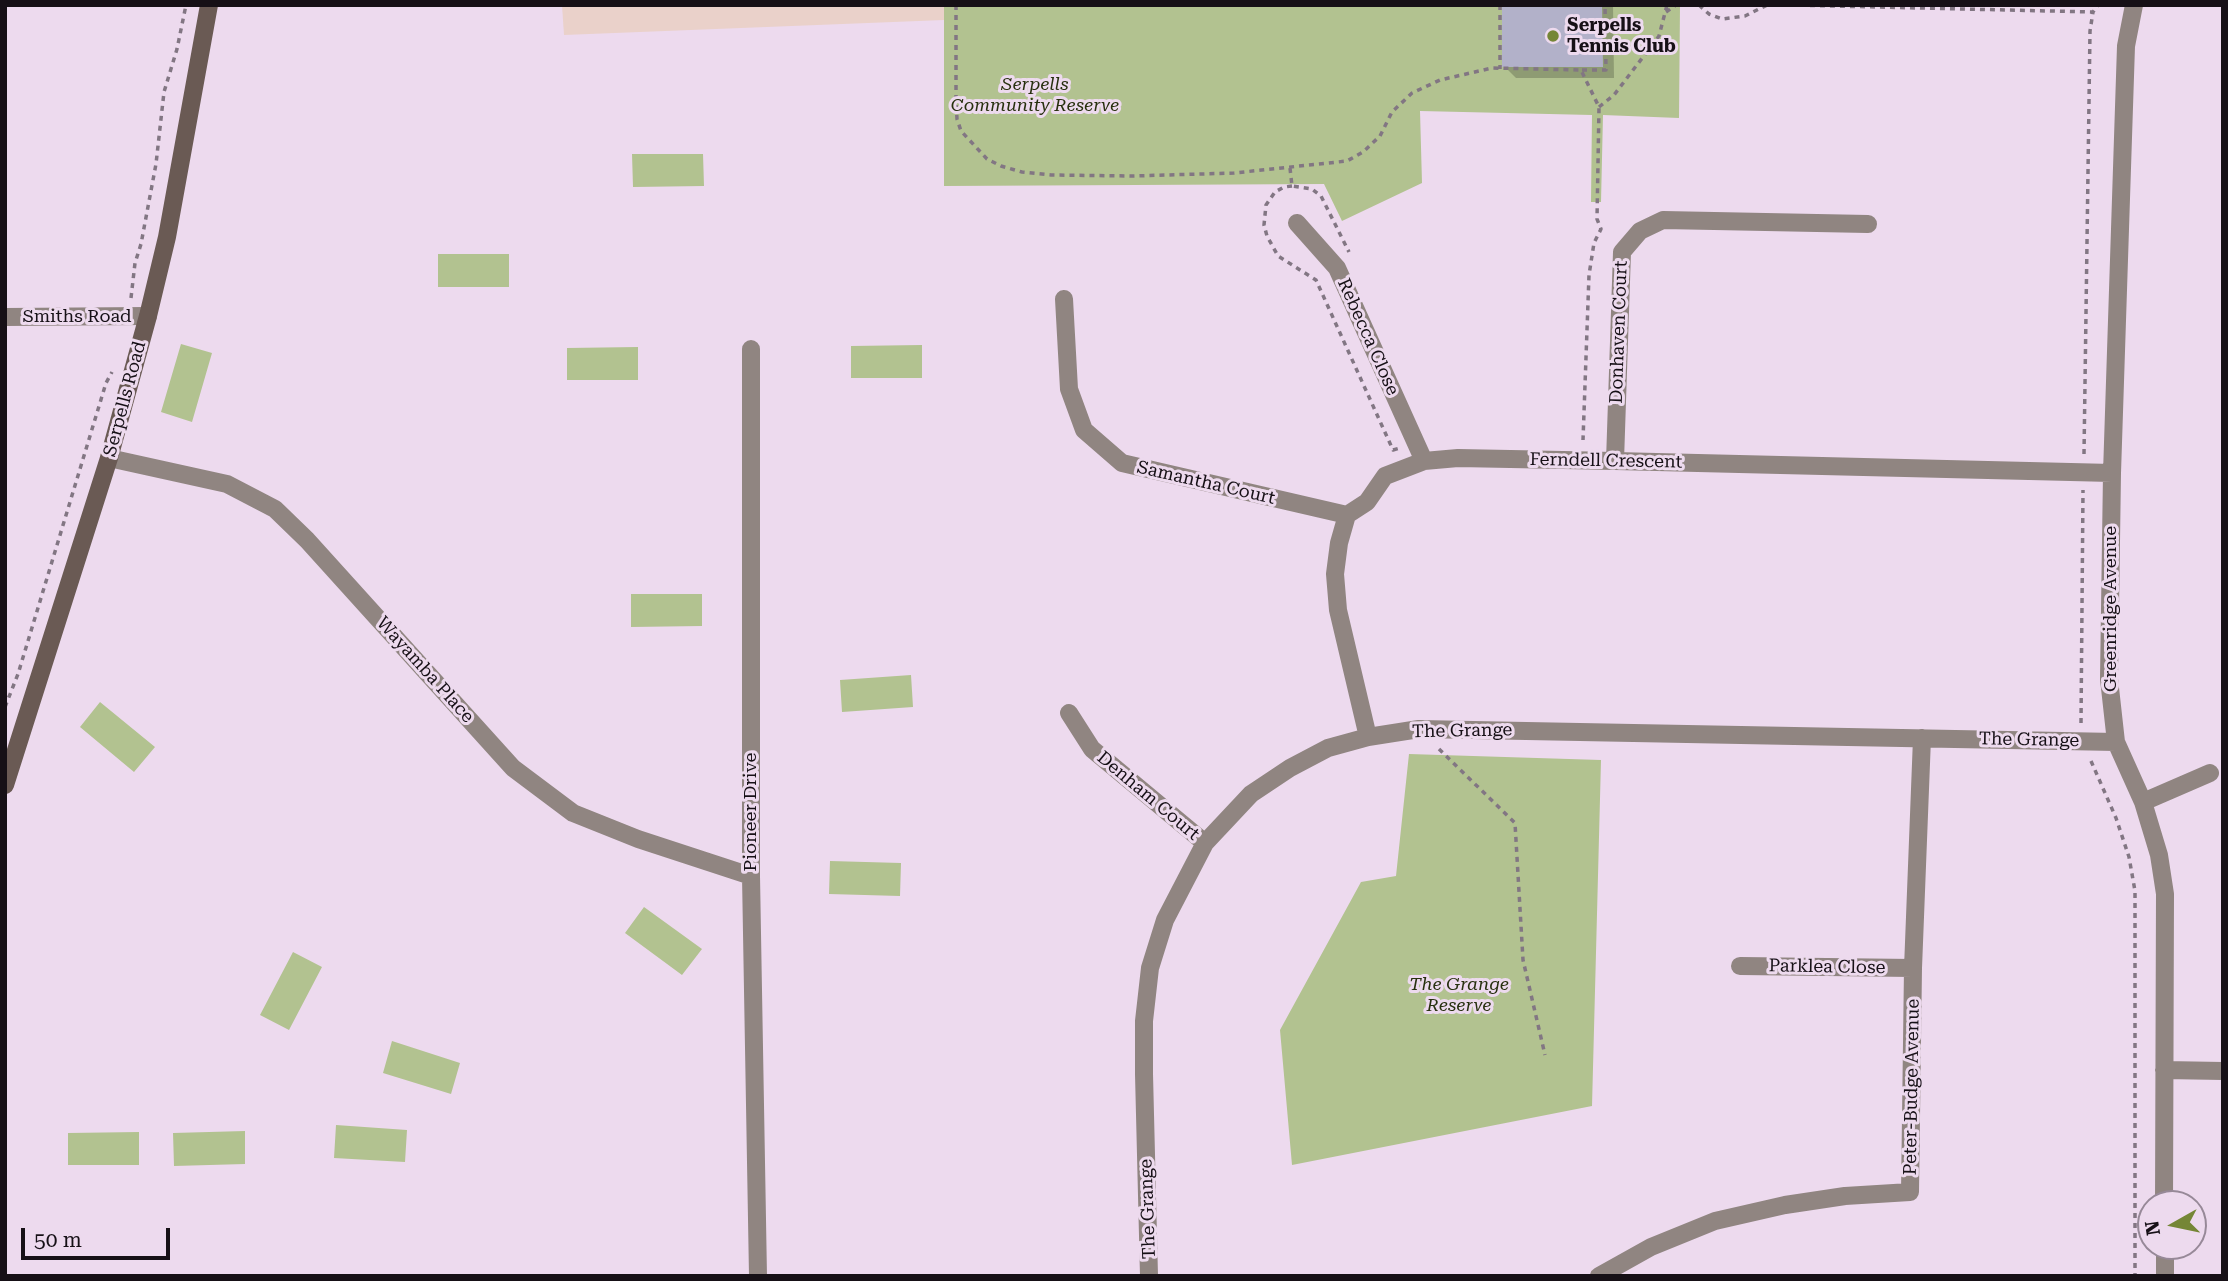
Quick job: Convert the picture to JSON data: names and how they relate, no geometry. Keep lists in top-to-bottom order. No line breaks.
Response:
{"streets":{"street":["Smiths Road","Donhaven Court","Rebecca Close","Serpells Road","Ferndell Crescent","Samantha Court","Greenridge Avenue","Wayamba Place","The Grange","Denham Court","Pioneer Drive","Parklea Close","Peter-Budge Avenue"]},"crossings":[["Smiths Road","Serpells Road"],["Donhaven Court","Ferndell Crescent"],["Rebecca Close","Ferndell Crescent"],["Serpells Road","Wayamba Place"],["Ferndell Crescent","Samantha Court"],["Ferndell Crescent","Greenridge Avenue"],["Greenridge Avenue","The Grange"],["Wayamba Place","Pioneer Drive"],["The Grange","Denham Court"],["The Grange","Peter-Budge Avenue"],["Parklea Close","Peter-Budge Avenue"]],"parks":["Serpells Community Reserve","The Grange Reserve"],"places":["Serpells Tennis Club"],"scale_bar":"50 m","north":"left"}
